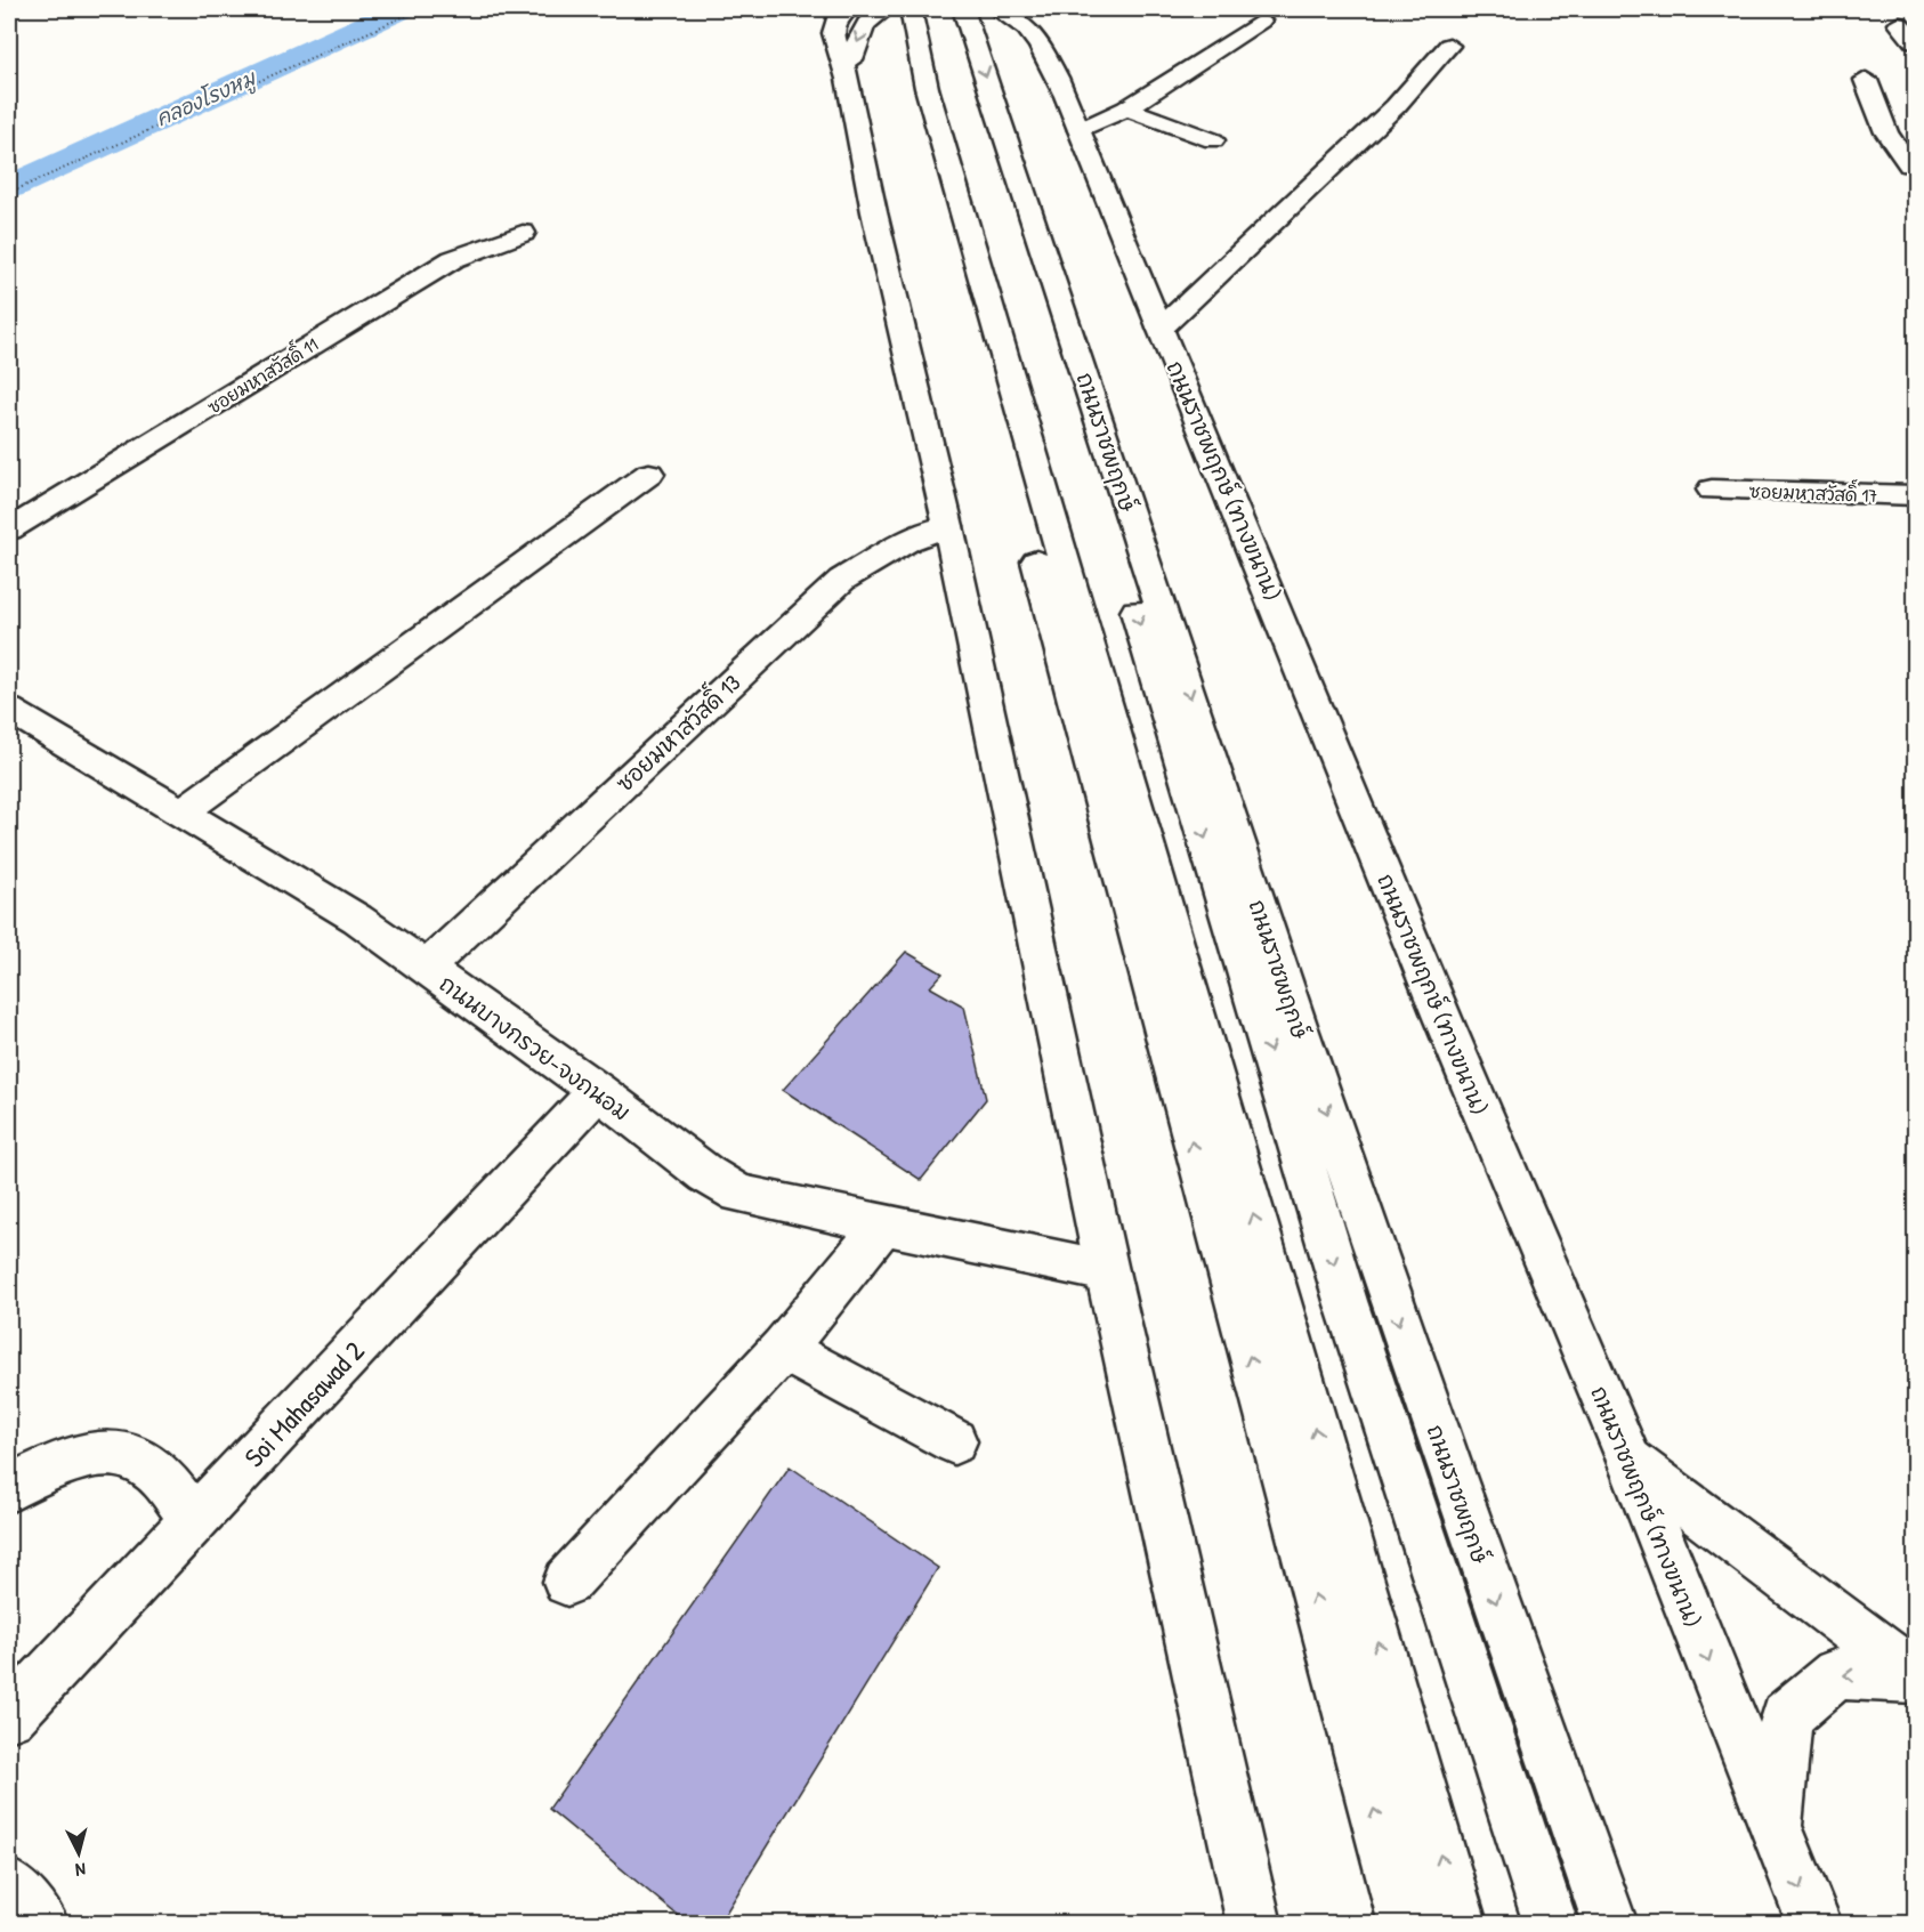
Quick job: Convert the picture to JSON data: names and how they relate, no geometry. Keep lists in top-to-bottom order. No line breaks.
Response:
{"streets":{"main road":["ซอยมหาสวัสดิ์ 11","ถนนราชพฤกษ์","ถนนราชพฤกษ์ (ทางขนาน)","ซอยมหาสวัสดิ์ 17","ซอยมหาสวัสดิ์ 13","ถนนบางกรวย-จงถนอม","Soi Mahasawad 2"]},"crossings":[["ซอยมหาสวัสดิ์ 13","ถนนบางกรวย-จงถนอม"],["ถนนบางกรวย-จงถนอม","Soi Mahasawad 2"]],"water":["คลองโรงหมู"],"north":"bottom"}
